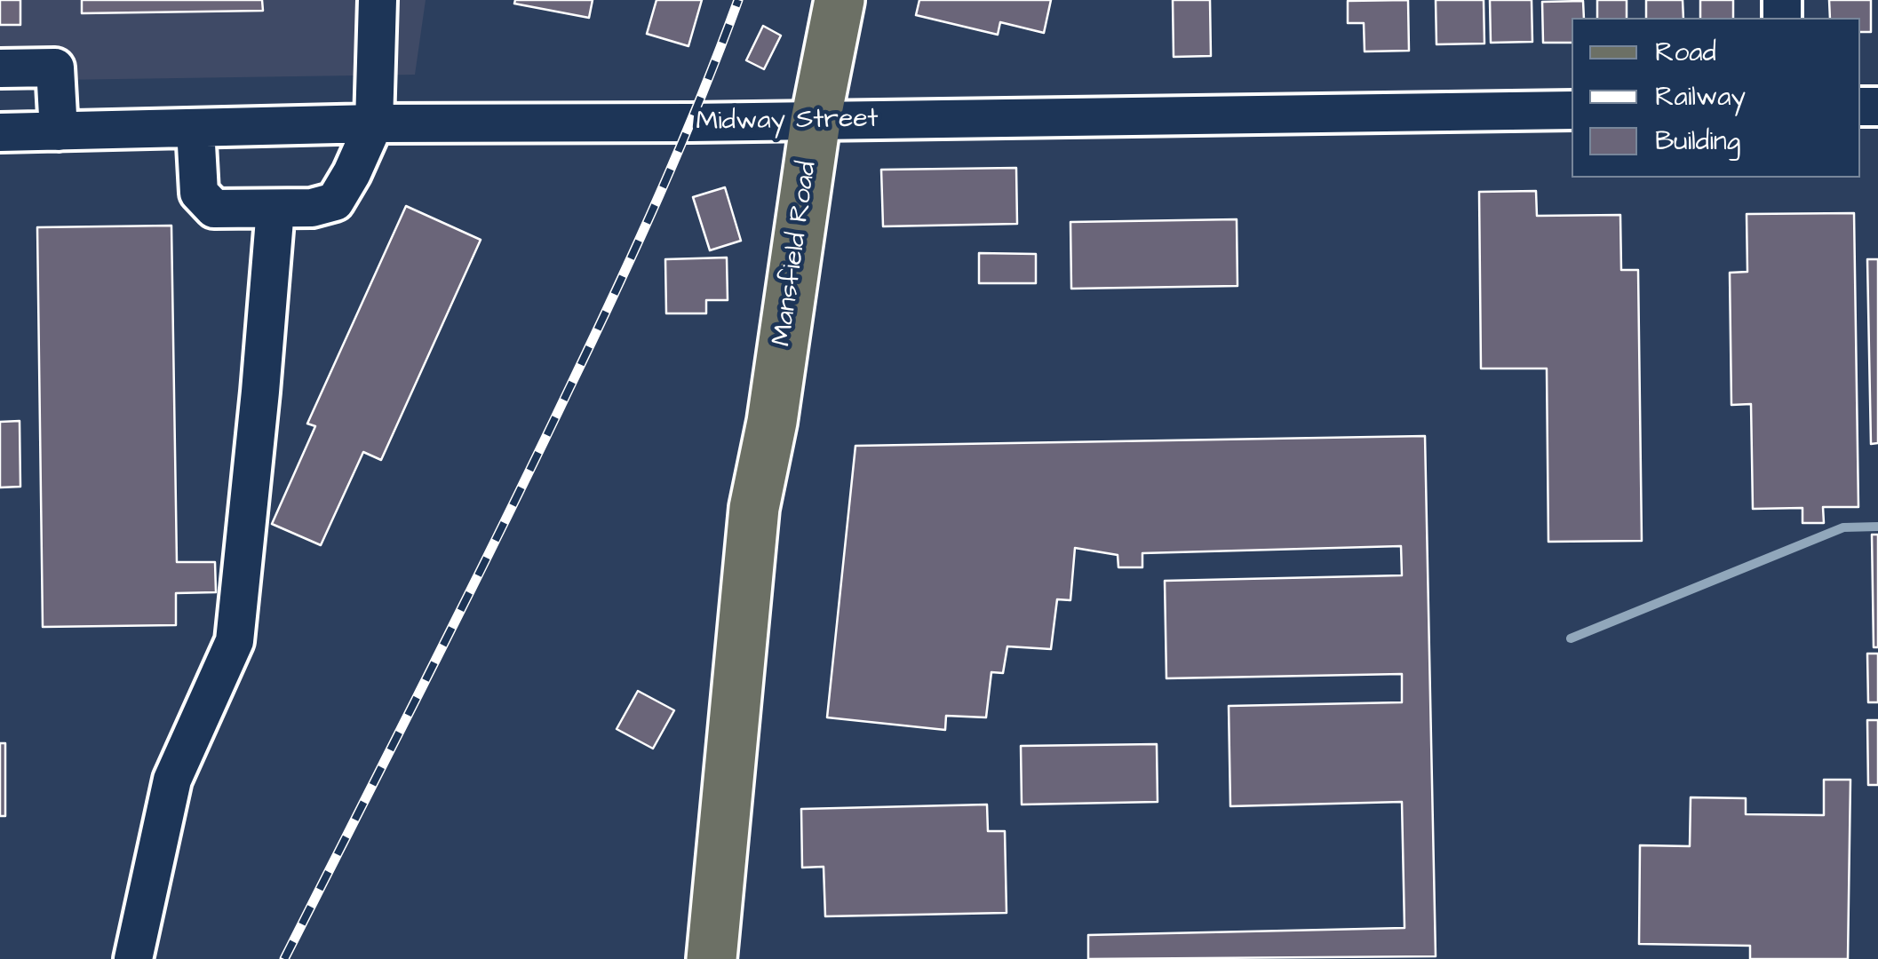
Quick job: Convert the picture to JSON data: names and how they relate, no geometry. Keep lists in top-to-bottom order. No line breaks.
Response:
{"streets":{"main road":["Mansfield Road"],"street":["Midway Street"]},"crossings":[["Midway Street","Mansfield Road"]],"legend":["Road","Railway","Building"]}
